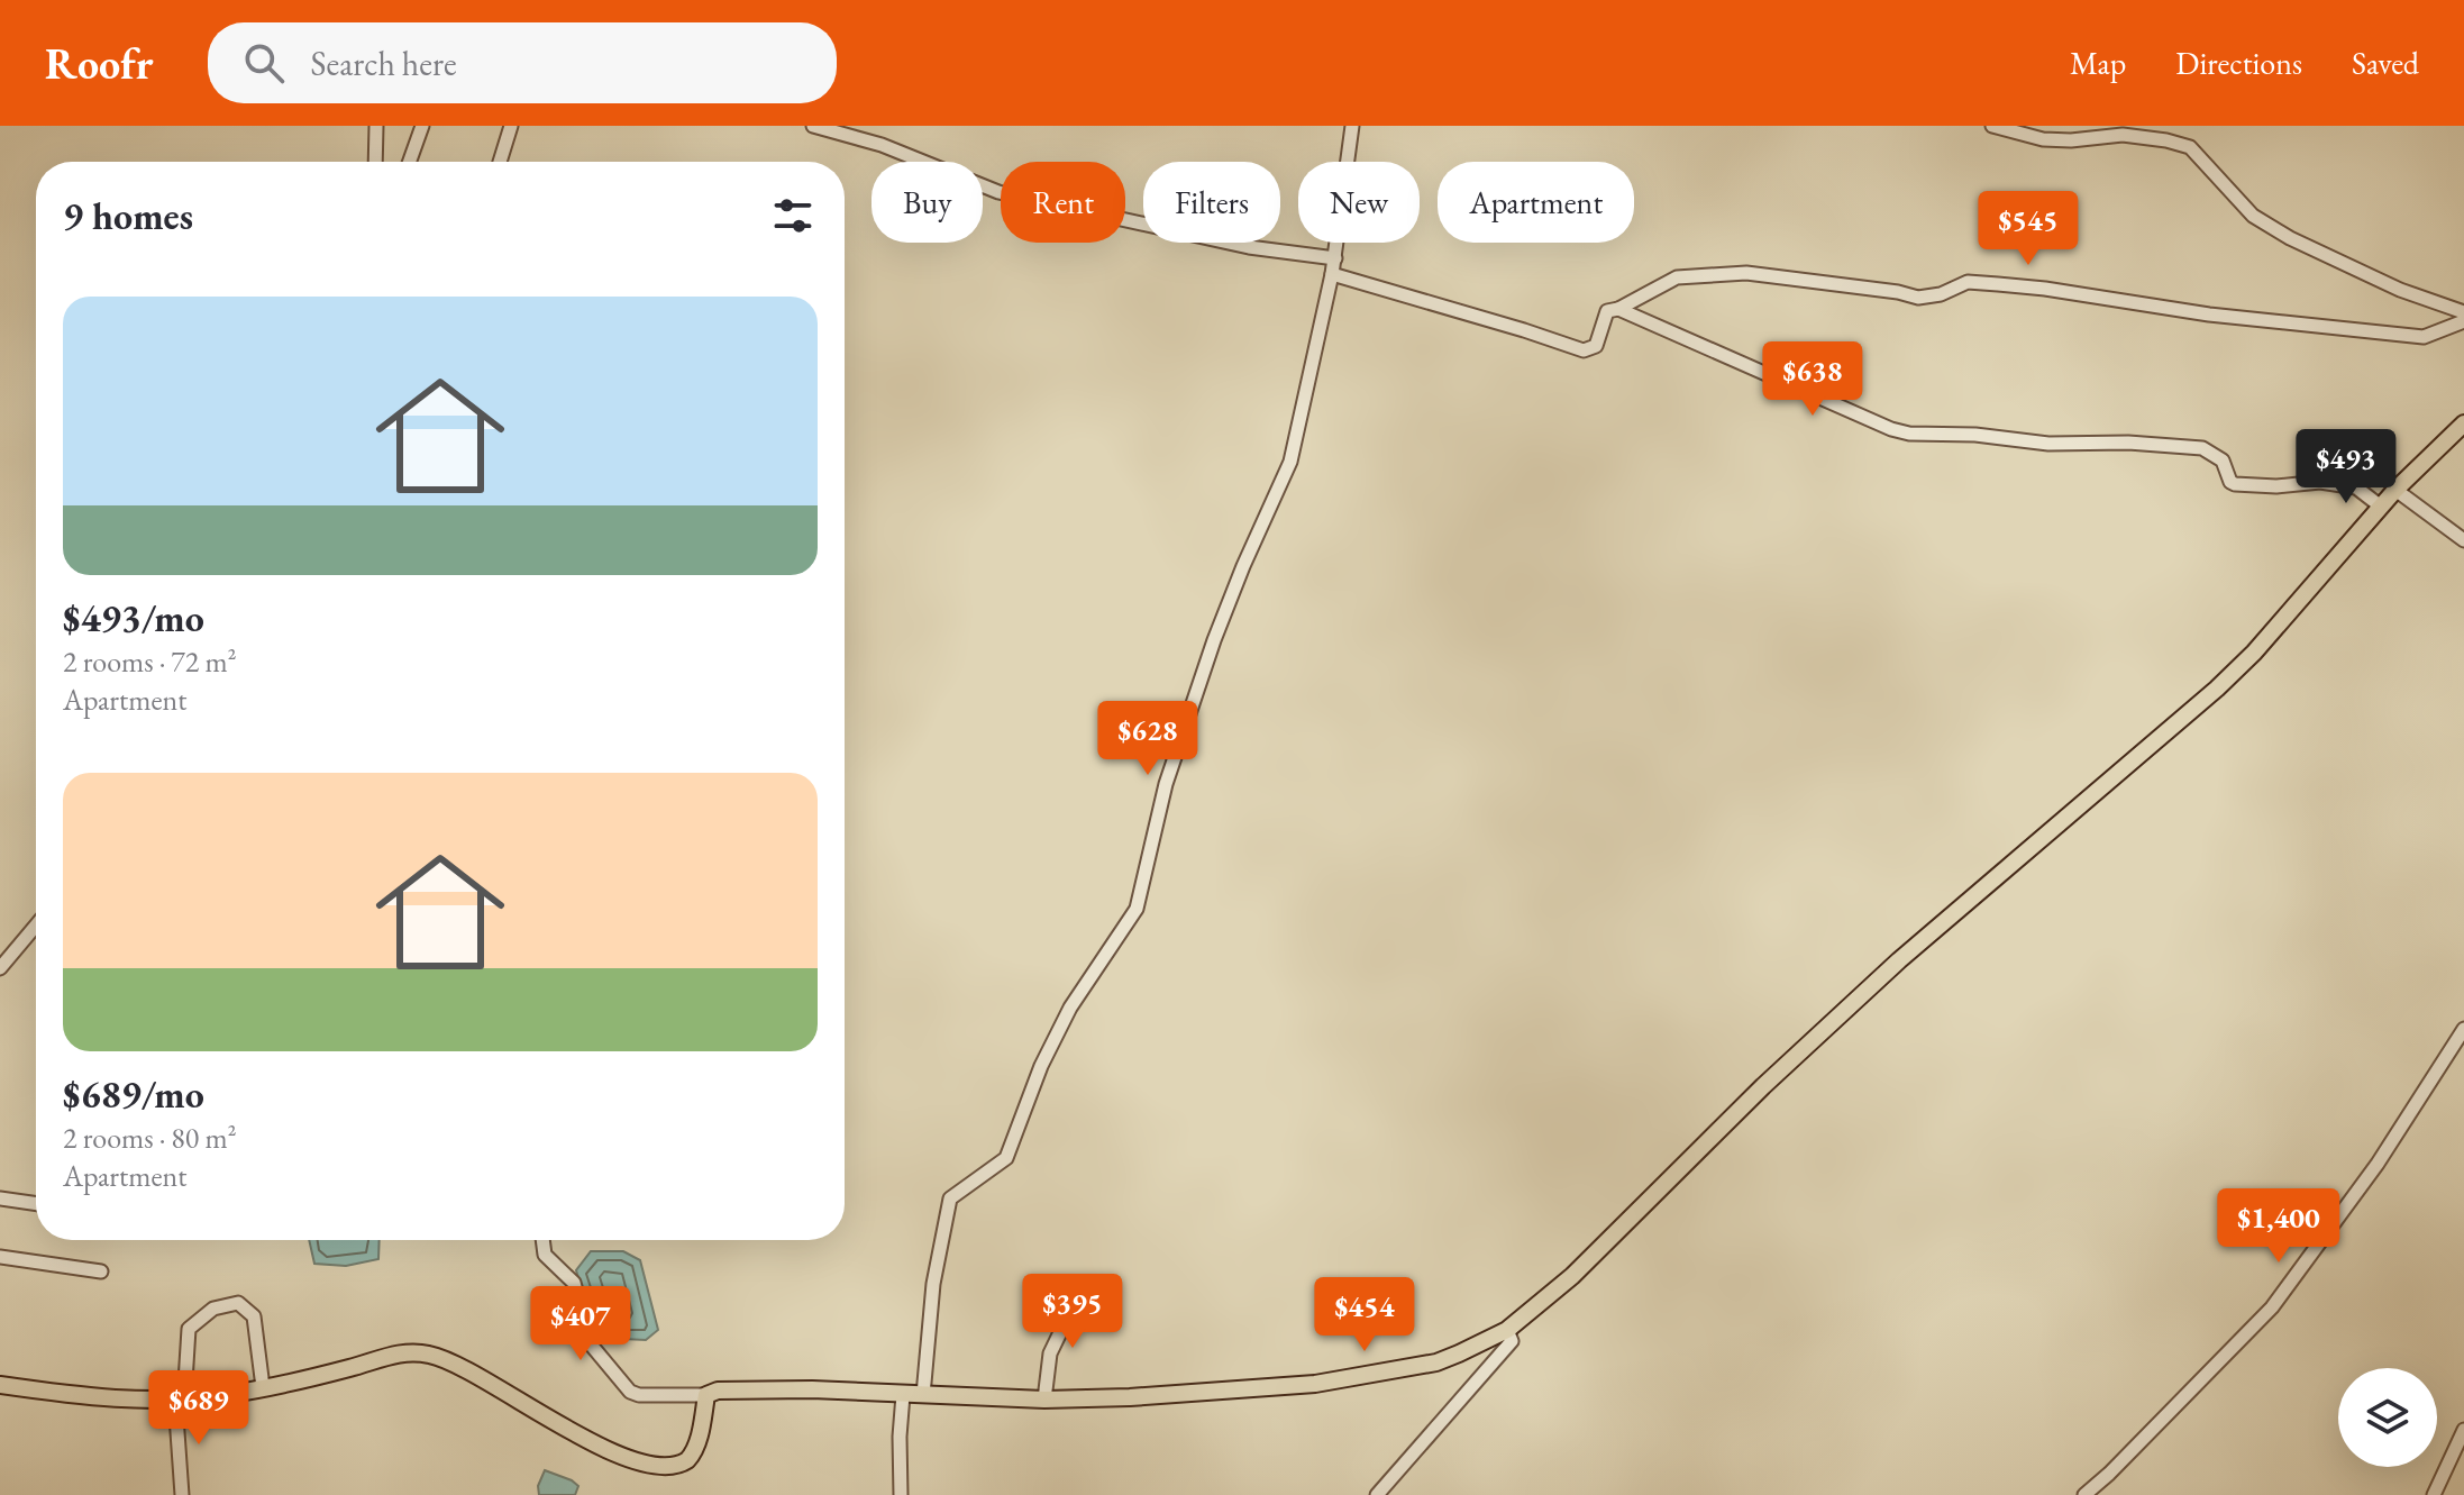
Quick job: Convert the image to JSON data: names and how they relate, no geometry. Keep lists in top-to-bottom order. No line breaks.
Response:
{"page":{"header":"Roofr","search":"Search here","nav":["Map","Directions","Saved"],"chip":["Buy","Rent","Filters","New","Apartment"],"heading":"9 homes","price":["$545","$638","$493","$628","$1,400","$395","$454","$407","$689"],"list":[{"name":"$493/mo","note":"2 rooms · 72 m² · Apartment"},{"name":"$689/mo","note":"2 rooms · 80 m² · Apartment"}]}}
